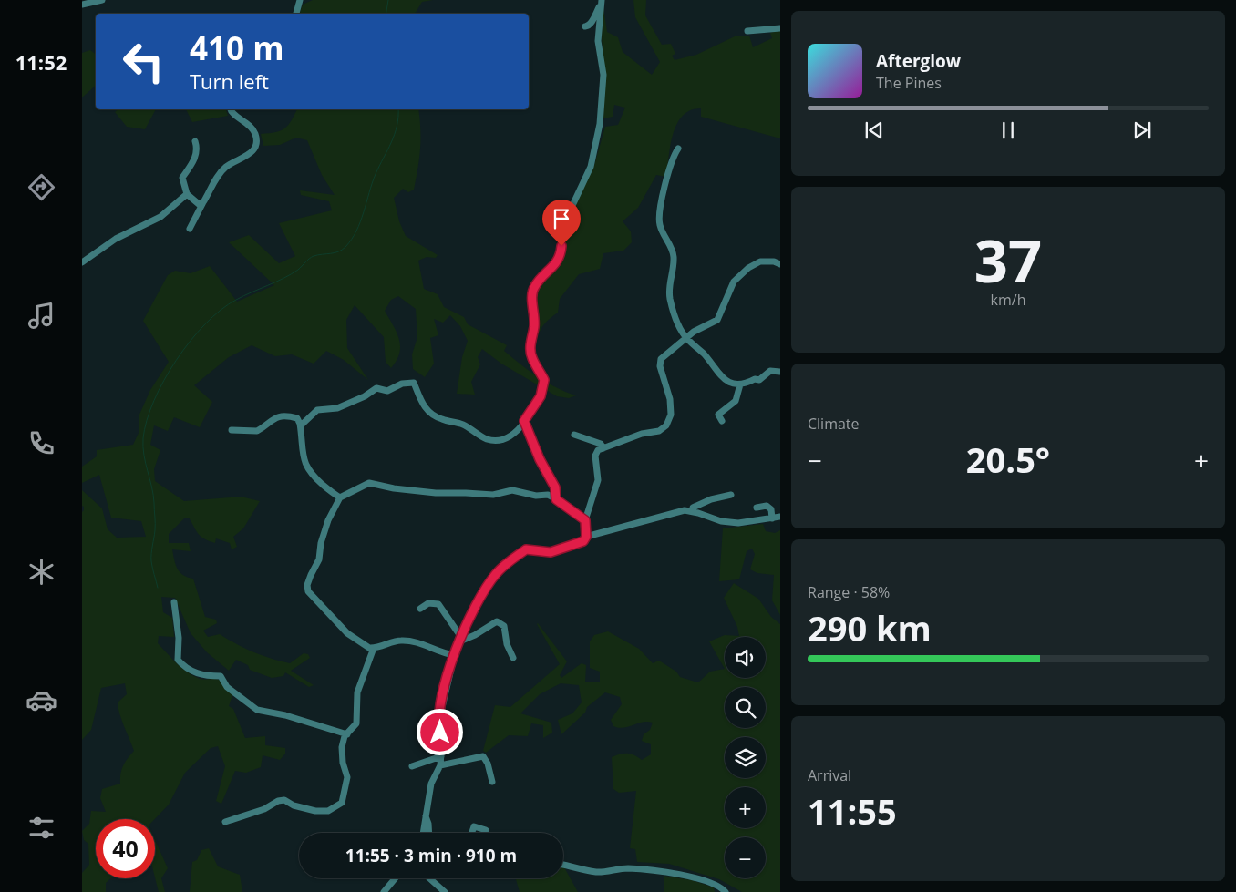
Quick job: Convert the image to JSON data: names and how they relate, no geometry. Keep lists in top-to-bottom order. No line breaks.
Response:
{"page":{"tabs":"11:52","turn":["410 m","Turn left"],"song":["Afterglow","The Pines"],"tile":[["37","km/h"],"Climate",["Range · 58%","290 km"],["Arrival","11:55"]],"heat":["−","20.5°","+"],"map_buttons":["+","−"],"limit":"40","trip":"11:55 · 3 min · 910 m"}}
